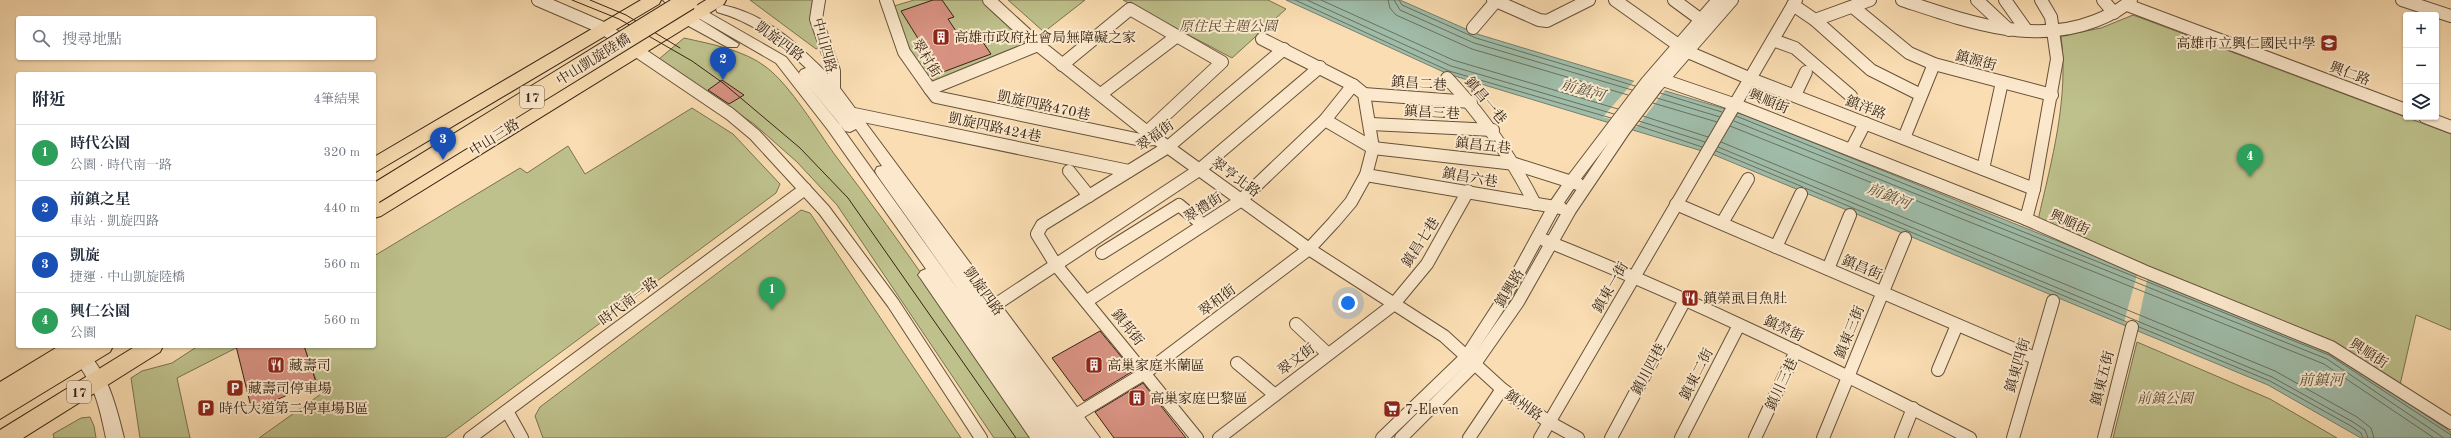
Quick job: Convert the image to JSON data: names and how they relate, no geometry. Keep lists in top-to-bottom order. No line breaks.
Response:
{"streets":{"main road":["中山凱旋陸橋","17","中山三路"],"street":["凱旋四路","中山四路","翠村街","鎮源街","興仁路","鎮昌二巷","鎮昌一巷","興順街","凱旋四路470巷","鎮洋路","鎮昌三巷","凱旋四路424巷","翠福街","鎮昌五巷","翠亨北路","鎮昌六巷","翠禮街","鎮昌七巷","鎮昌街","鎮東一街","鎮興路","翠和街","時代南一路","鎮邦街","鎮榮街","鎮東三街","翠文街","鎮東四街","鎮川四巷","鎮東二街","鎮東五街","鎮川三巷","鎮州路"]},"crossings":[["凱旋四路","中山四路"],["凱旋四路","中山凱旋陸橋"],["凱旋四路","17"],["凱旋四路","凱旋四路424巷"],["凱旋四路","翠和街"],["翠村街","凱旋四路470巷"],["翠村街","翠亨北路"],["中山凱旋陸橋","17"],["鎮源街","鎮洋路"],["鎮昌二巷","鎮昌一巷"],["鎮昌二巷","翠和街"],["17","中山三路"],["鎮昌一巷","鎮昌三巷"],["鎮昌一巷","鎮昌五巷"],["鎮昌一巷","鎮昌六巷"],["興順街","鎮東一街"],["興順街","鎮興路"],["凱旋四路470巷","翠亨北路"],["鎮昌三巷","翠和街"],["凱旋四路424巷","翠福街"],["翠福街","翠亨北路"],["翠福街","鎮邦街"],["鎮昌五巷","鎮興路"],["鎮昌五巷","翠和街"],["翠亨北路","翠禮街"],["翠亨北路","鎮昌七巷"],["翠亨北路","鎮興路"],["翠亨北路","翠和街"],["翠亨北路","翠文街"],["翠亨北路","鎮州路"],["鎮昌六巷","鎮昌七巷"],["鎮昌六巷","鎮興路"],["鎮昌六巷","翠和街"],["翠禮街","鎮邦街"],["鎮昌七巷","翠文街"],["鎮昌街","鎮東一街"],["鎮昌街","鎮東三街"],["鎮昌街","鎮東四街"],["鎮東一街","鎮榮街"],["鎮東一街","鎮州路"],["鎮興路","鎮榮街"],["鎮興路","鎮州路"],["翠和街","鎮邦街"],["鎮榮街","鎮東三街"],["鎮榮街","鎮川四巷"],["鎮榮街","鎮東二街"],["鎮榮街","鎮川三巷"]],"water":["前鎮河"],"parks":["原住民主題公園","前鎮公園"],"places":{"building":["高雄市政府社會局無障礙之家","高巢家庭米蘭區","高巢家庭巴黎區"],"school or university":["高雄市立興仁國民中學"],"restaurant":["鎮榮虱目魚肚","藏壽司"],"parking":["藏壽司停車場","時代大道第二停車場B區"],"supermarket":["7-Eleven"]},"page":{"map_buttons":["+","−"],"search":"搜尋地點","pins":["2","3","4","1"],"heading":["附近","4筆結果"],"list":[{"mark":"1","name":"時代公園","note":"公園 · 時代南一路","value":"320 m"},{"mark":"2","name":"前鎮之星","note":"車站 · 凱旋四路","value":"440 m"},{"mark":"3","name":"凱旋","note":"捷運 · 中山凱旋陸橋","value":"560 m"},{"mark":"4","name":"興仁公園","note":"公園","value":"560 m"}]}}
